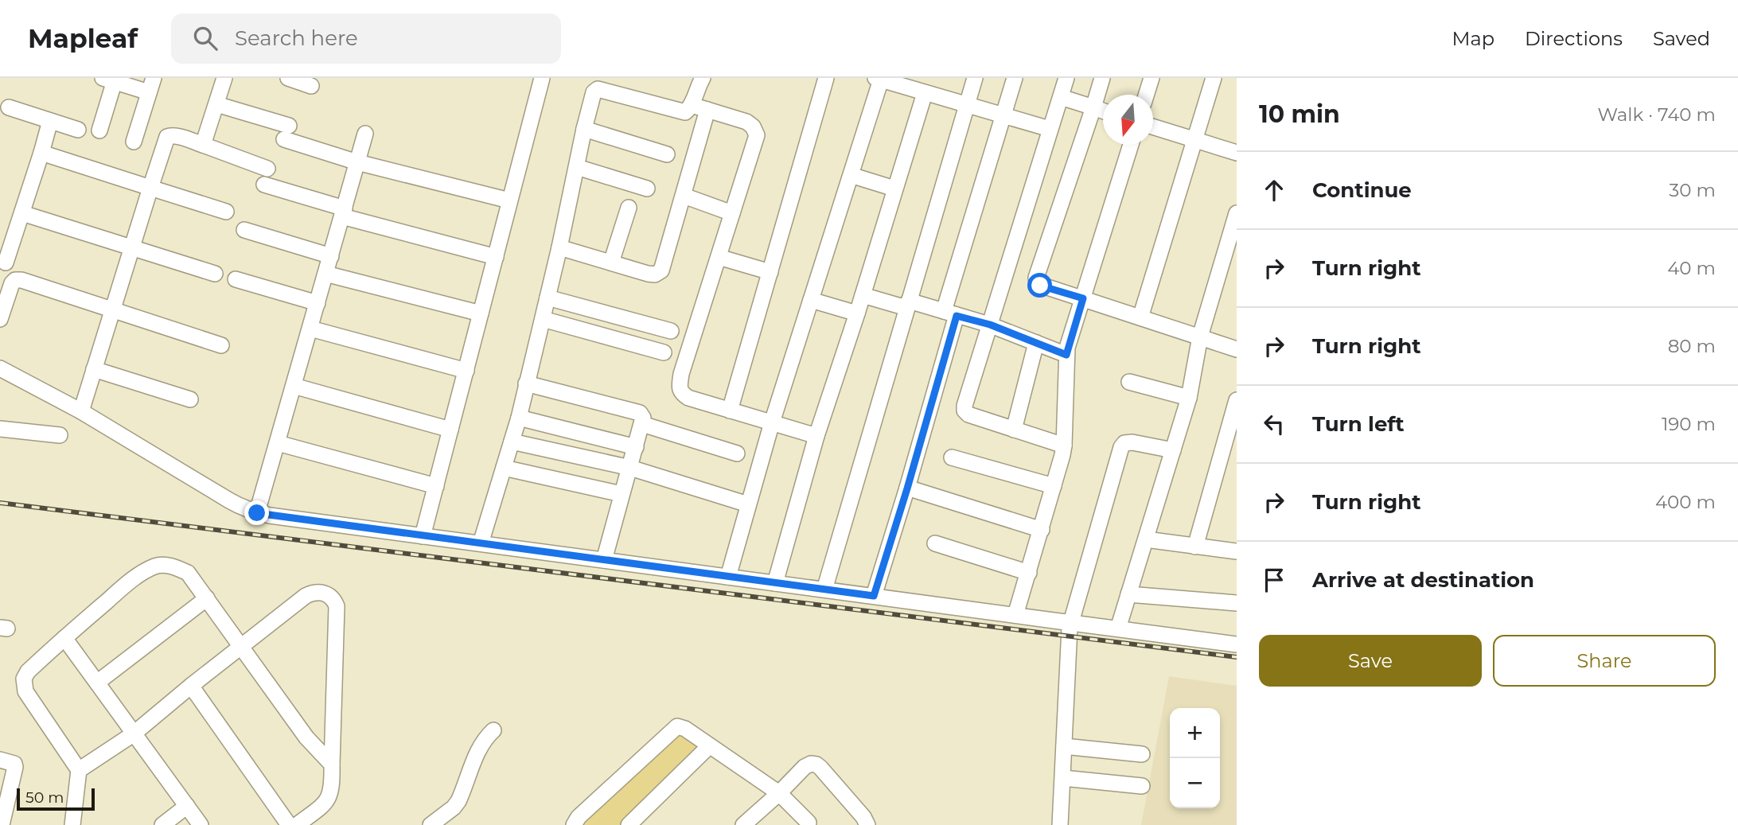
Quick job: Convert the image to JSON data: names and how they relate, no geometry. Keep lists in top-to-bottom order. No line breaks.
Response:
{"scale_bar":"50 m","north":"bottom","page":{"header":"Mapleaf","search":"Search here","nav":["Map","Directions","Saved"],"heading":["10 min","Walk · 740 m"],"list":[["Continue","30 m"],["Turn right","40 m"],["Turn right","80 m"],["Turn left","190 m"],["Turn right","400 m"],"Arrive at destination"],"buttons":["Save","Share"],"map_buttons":["+","−"],"scale":"50 m"}}
